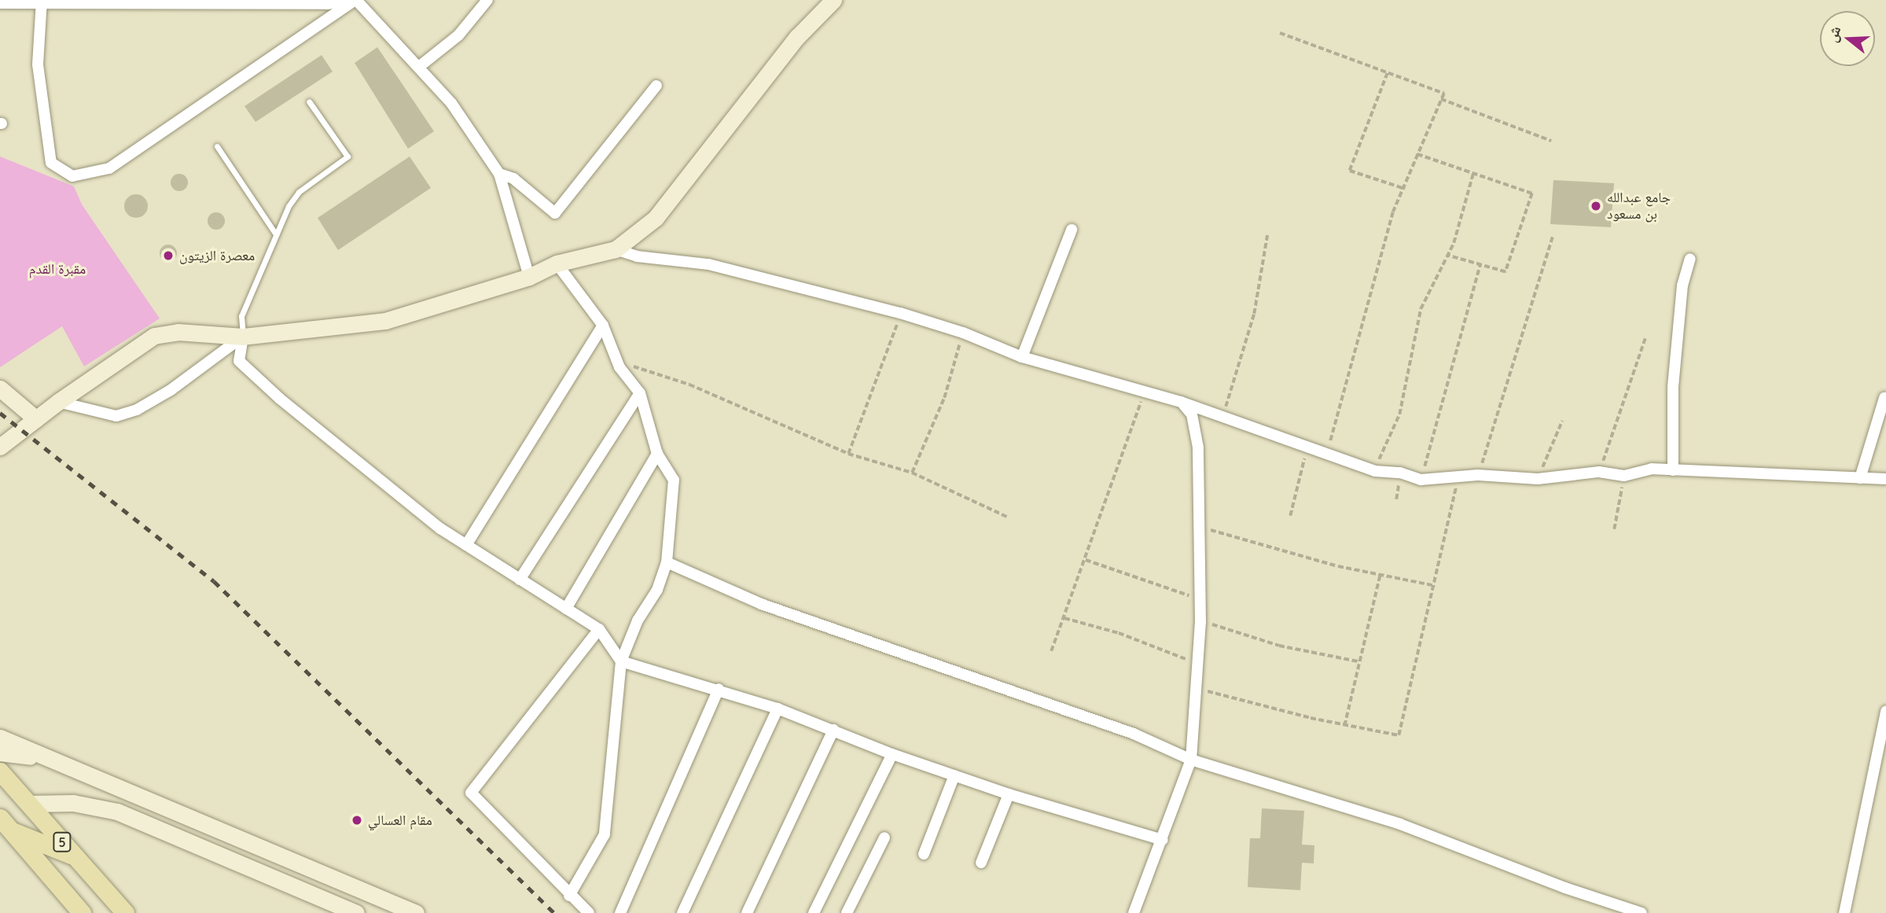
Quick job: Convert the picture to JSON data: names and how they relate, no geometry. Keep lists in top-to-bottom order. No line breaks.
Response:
{"streets":{"main road":["5"]},"parks":["مقبرة القدم"],"places":["جامع عبدالله بن مسعود","معصرة الزيتون","مقام العسالي"],"north":"left"}
